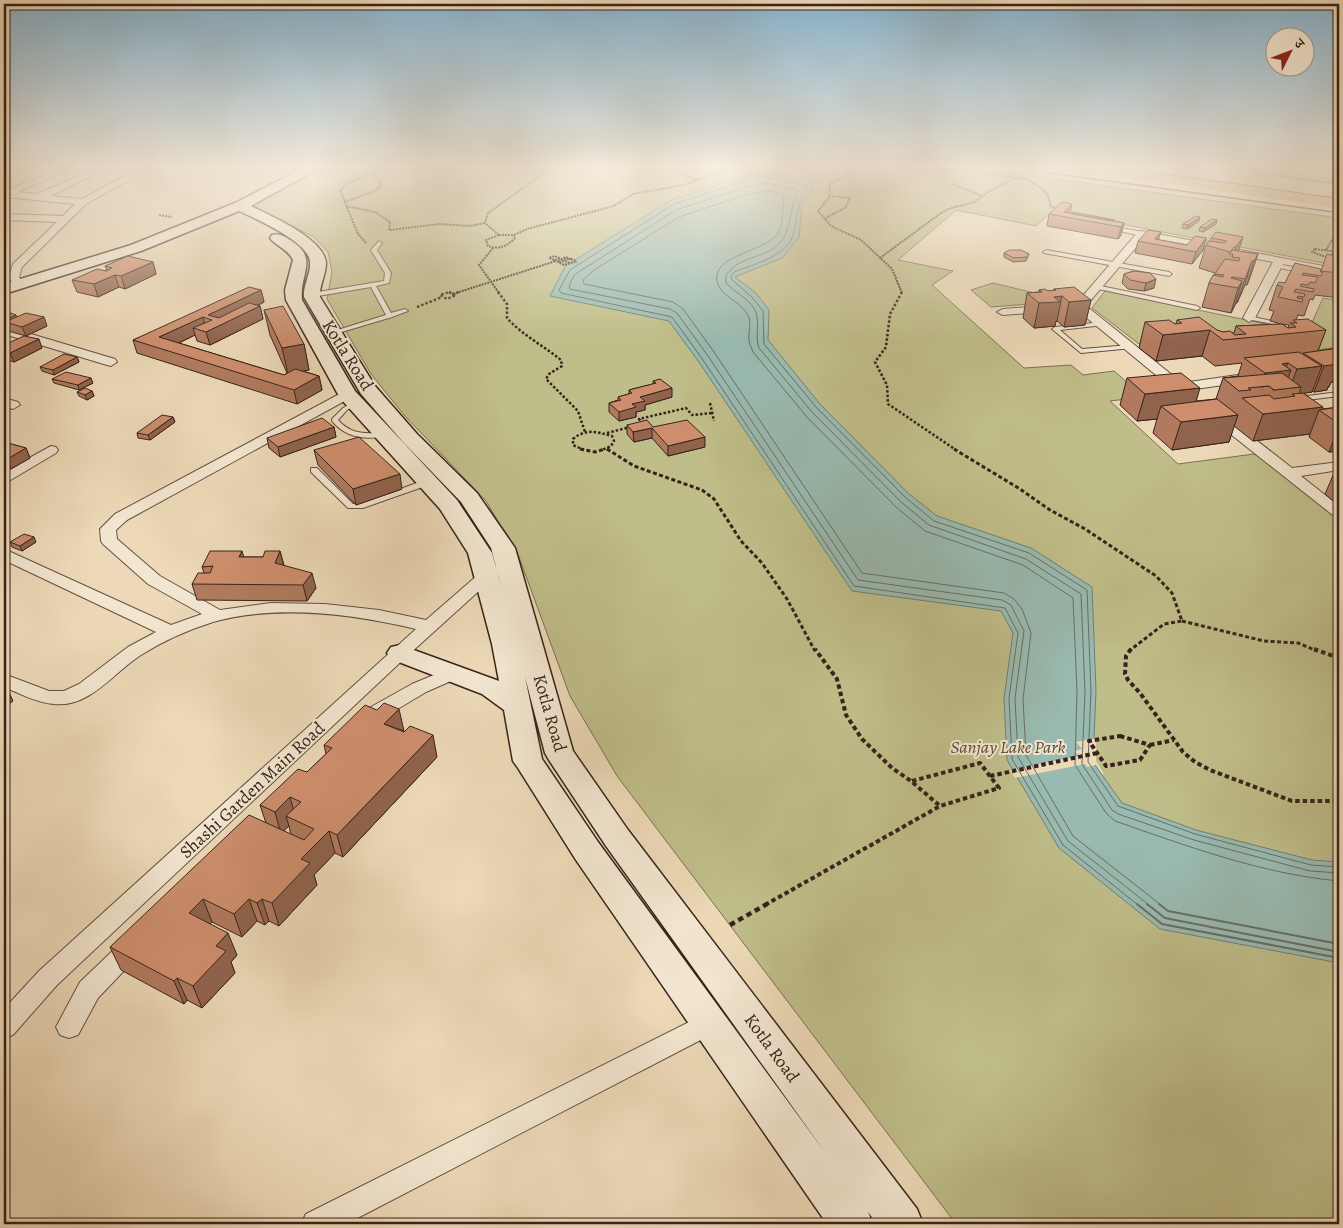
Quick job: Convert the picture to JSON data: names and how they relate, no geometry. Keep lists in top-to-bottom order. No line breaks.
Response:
{"streets":{"main road":["Kotla Road"],"street":["Shashi Garden Main Road"]},"crossings":[["Kotla Road","Shashi Garden Main Road"]],"parks":["Sanjay Lake Park"],"north":"top right"}
